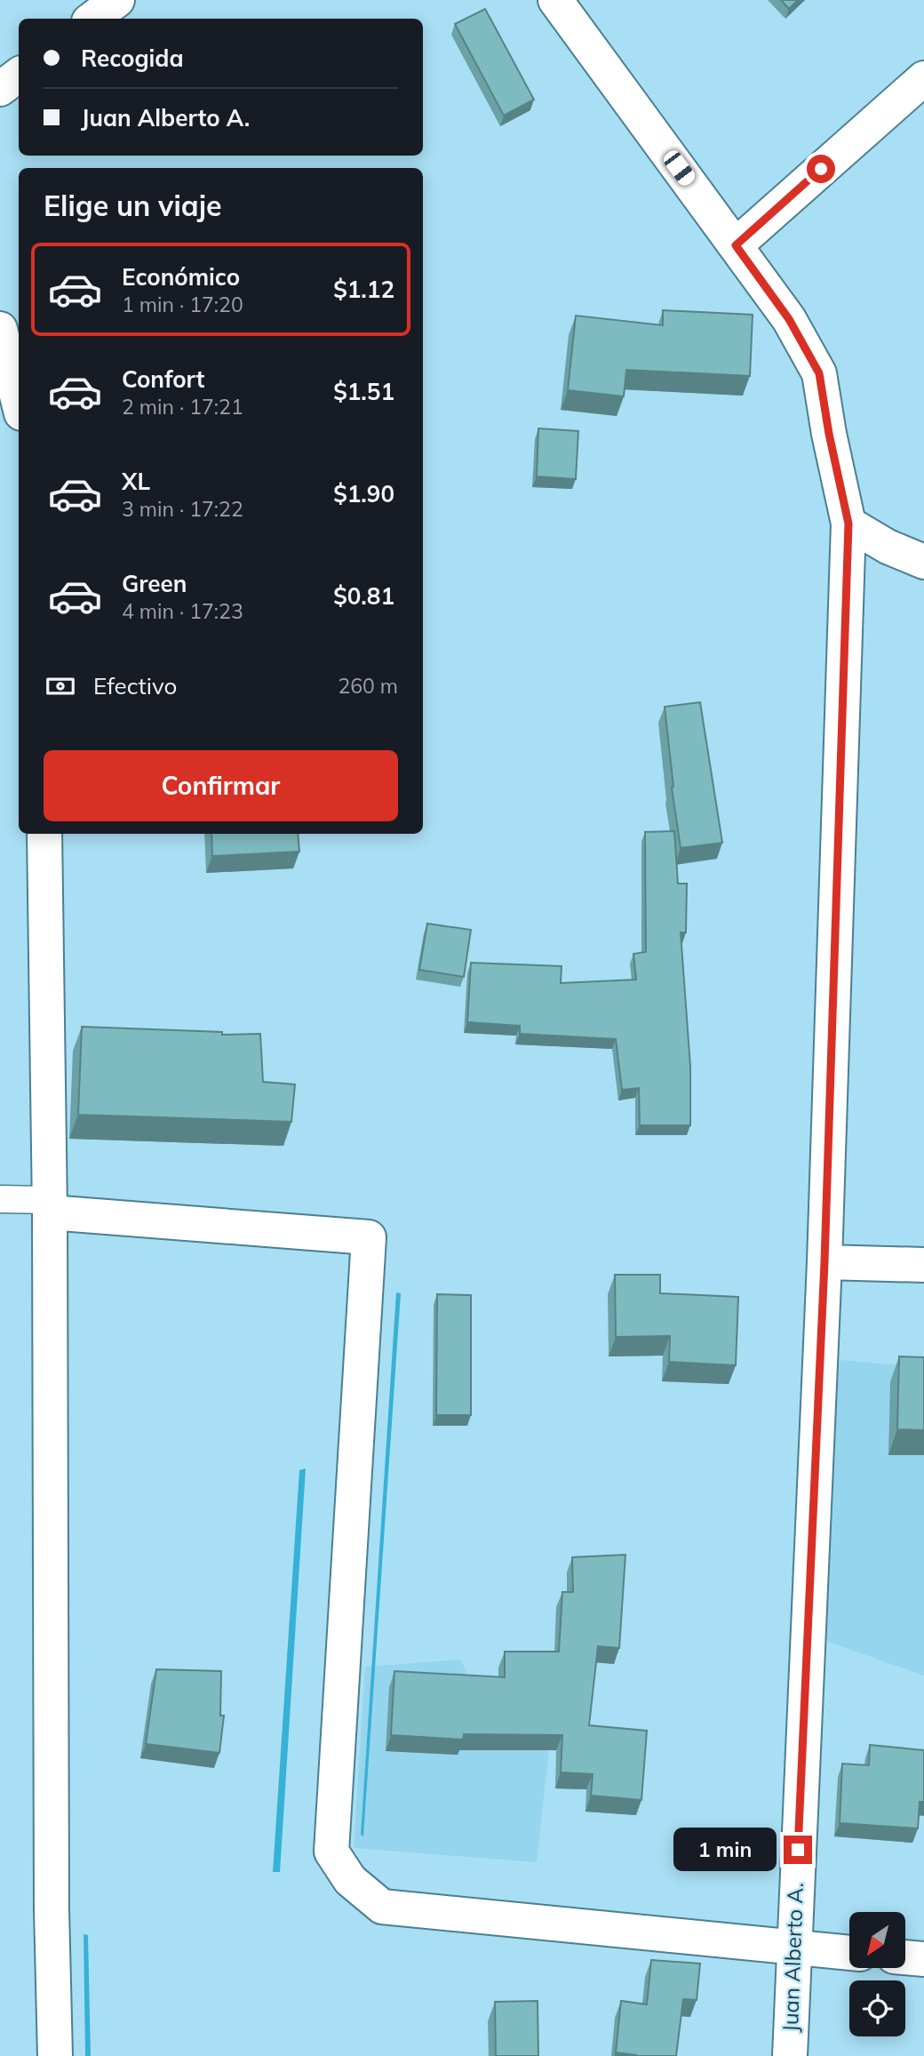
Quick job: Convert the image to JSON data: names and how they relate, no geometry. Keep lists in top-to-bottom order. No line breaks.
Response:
{"streets":{"street":["Juan Alberto A."]},"north":"bottom left","page":{"banner":["Recogida","Juan Alberto A."],"heading":"Elige un viaje","list":[{"name":"Económico","note":"1 min · 17:20","value":"$1.12"},{"name":"Confort","note":"2 min · 17:21","value":"$1.51"},{"name":"XL","note":"3 min · 17:22","value":"$1.90"},{"name":"Green","note":"4 min · 17:23","value":"$0.81"}],"pay":["Efectivo","260 m"],"buttons":"Confirmar","bubble":"1 min"}}
